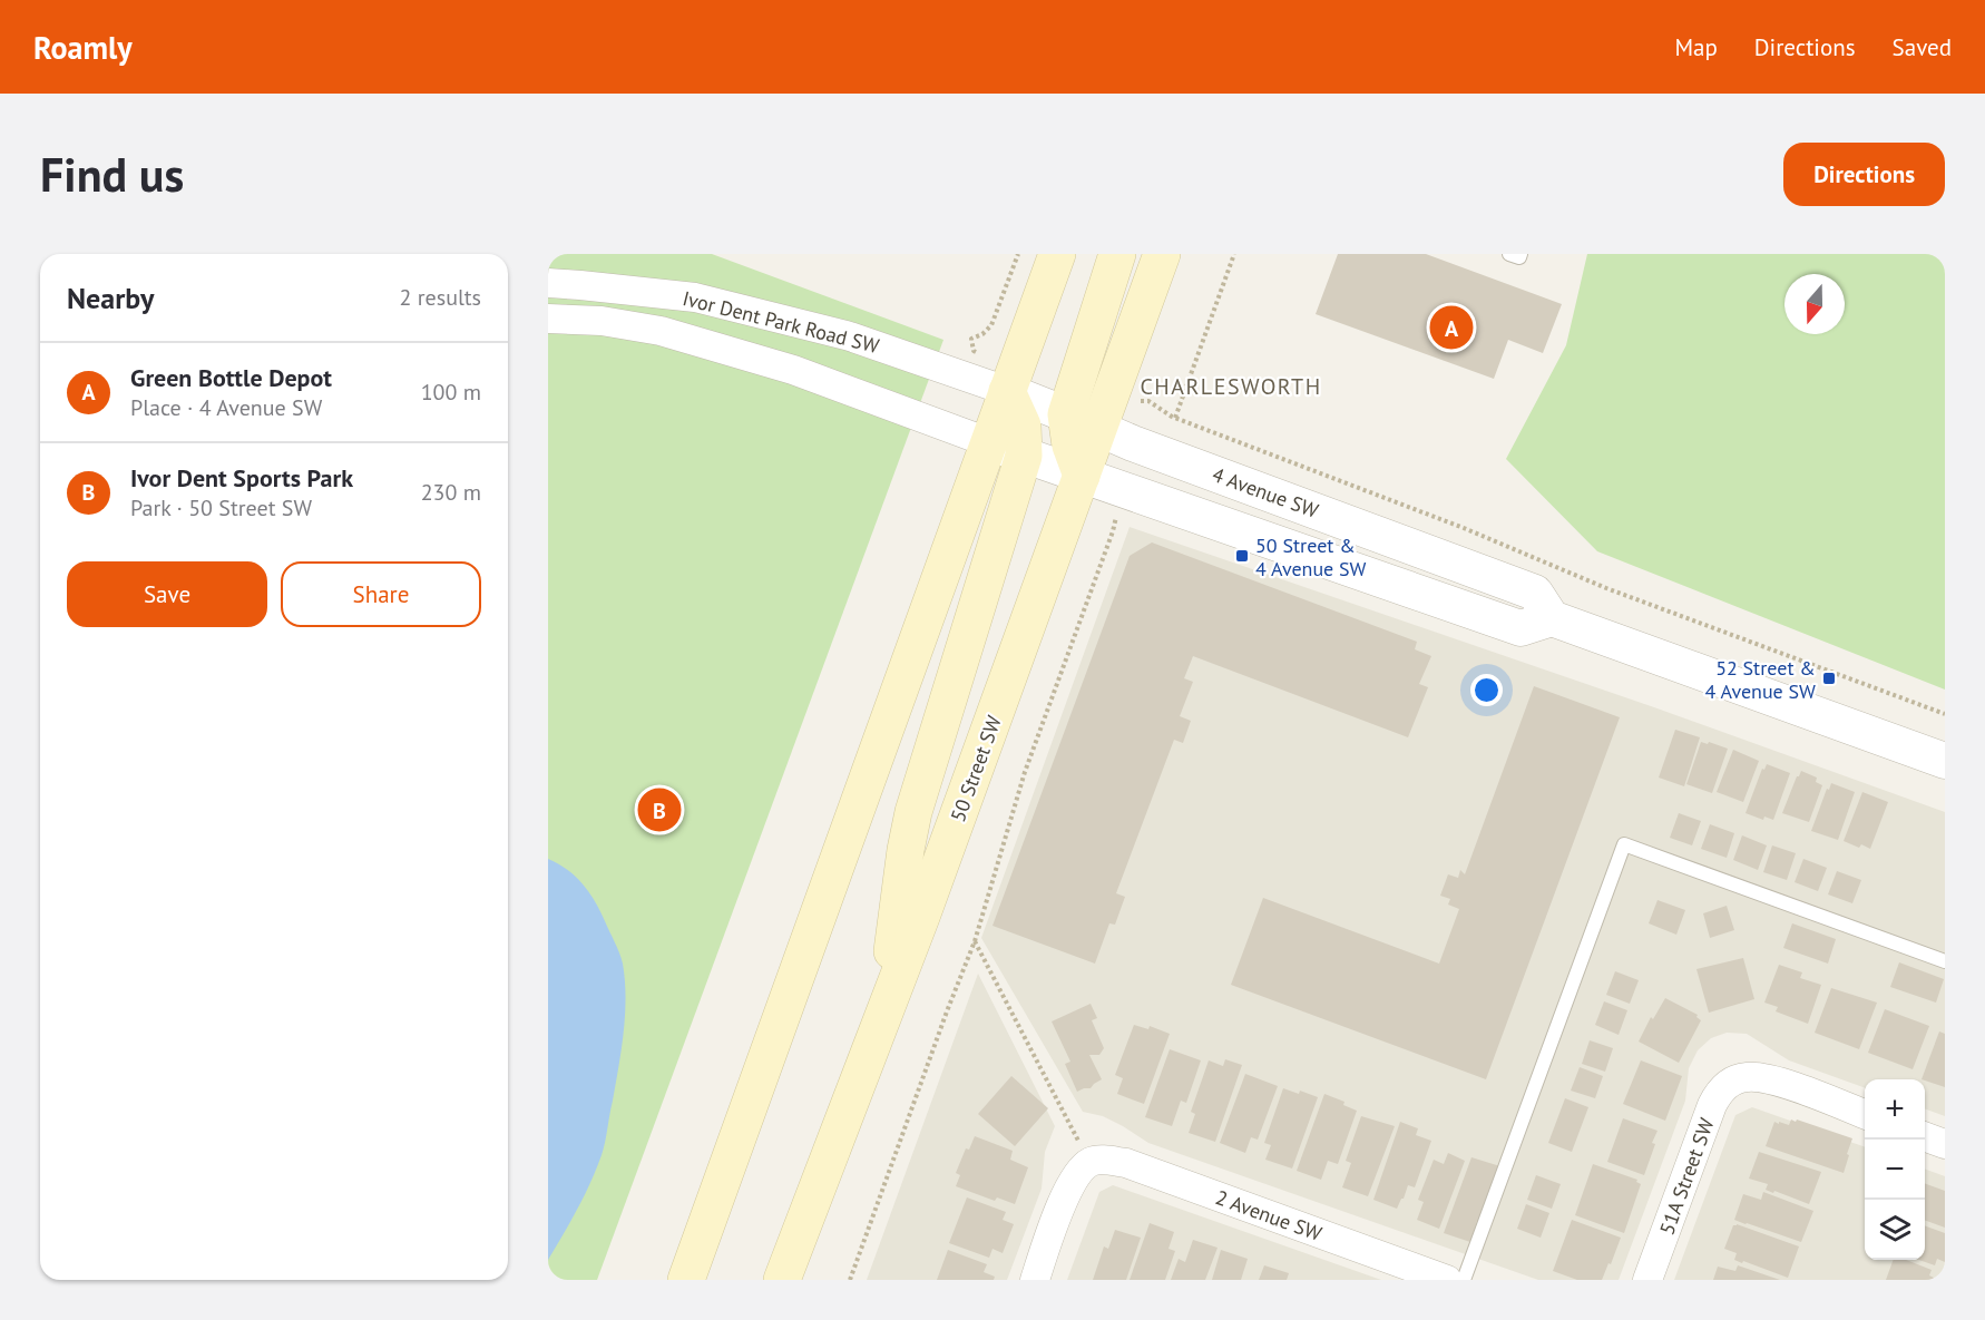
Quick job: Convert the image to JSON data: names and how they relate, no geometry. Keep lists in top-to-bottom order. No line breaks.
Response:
{"streets":{"main road":["50 Street SW"],"street":["Ivor Dent Park Road SW","4 Avenue SW","51A Street SW","2 Avenue SW"]},"crossings":[["Ivor Dent Park Road SW","4 Avenue SW"],["4 Avenue SW","50 Street SW"]],"districts":["CHARLESWORTH"],"places":{"transit":["50 Street & 4 Avenue SW","52 Street & 4 Avenue SW"]},"north":"bottom","page":{"header":"Roamly","nav":["Map","Directions","Saved"],"buttons":["Directions",["Save","Share"]],"title":"Find us","heading":["Nearby","2 results"],"pins":["A","B"],"list":[{"mark":"A","name":"Green Bottle Depot","note":"Place · 4 Avenue SW","value":"100 m"},{"mark":"B","name":"Ivor Dent Sports Park","note":"Park · 50 Street SW","value":"230 m"}],"map_buttons":["+","−"]}}
